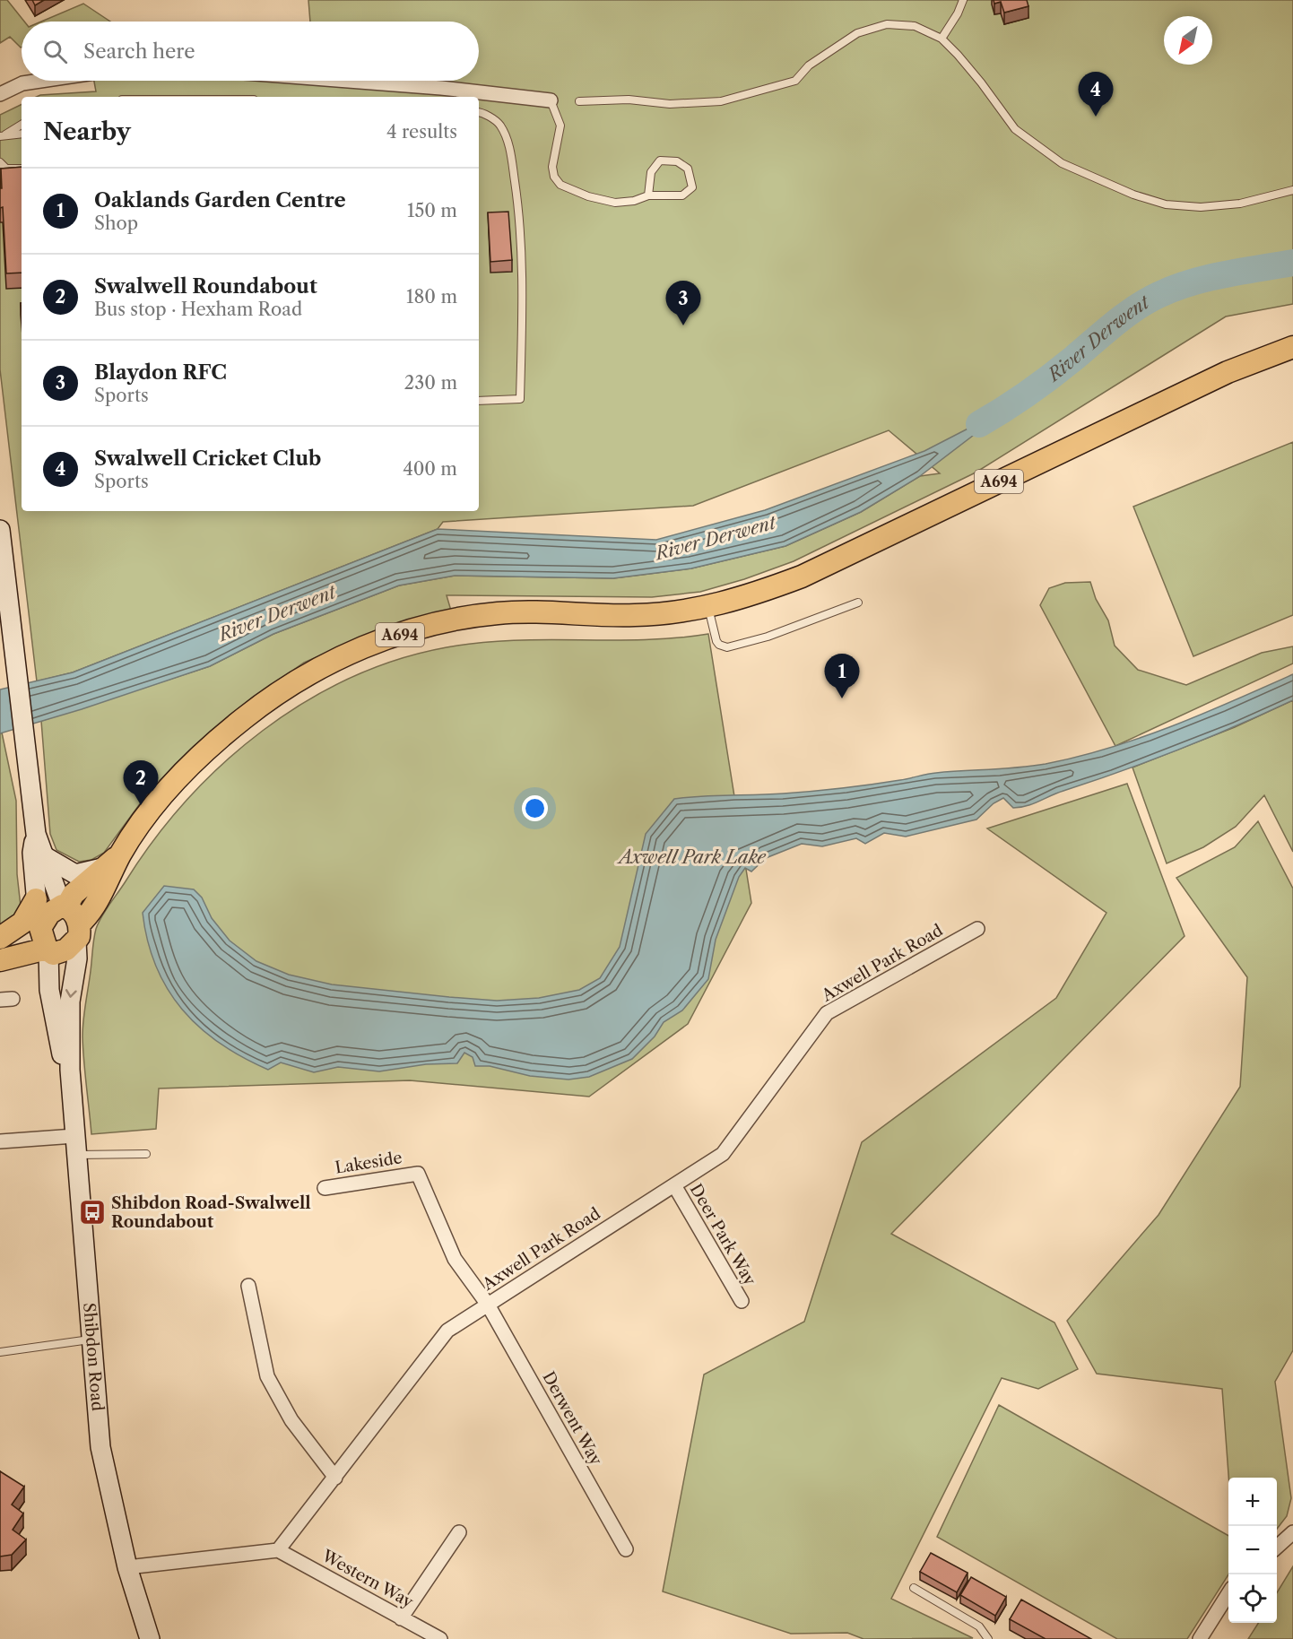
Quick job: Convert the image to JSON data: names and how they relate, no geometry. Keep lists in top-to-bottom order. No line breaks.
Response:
{"streets":{"main road":["A694","Shibdon Road"],"street":["Axwell Park Road","Lakeside","Deer Park Way","Derwent Way","Western Way"]},"crossings":[["A694","Shibdon Road"],["Axwell Park Road","Deer Park Way"],["Axwell Park Road","Derwent Way"],["Axwell Park Road","Western Way"],["Lakeside","Derwent Way"]],"water":["River Derwent","Axwell Park Lake"],"places":{"bus stop":["Shibdon Road-Swalwell Roundabout"]},"north":"bottom left","page":{"search":"Search here","pins":["4","3","1","2"],"heading":["Nearby","4 results"],"list":[{"mark":"1","name":"Oaklands Garden Centre","note":"Shop","value":"150 m"},{"mark":"2","name":"Swalwell Roundabout","note":"Bus stop · Hexham Road","value":"180 m"},{"mark":"3","name":"Blaydon RFC","note":"Sports","value":"230 m"},{"mark":"4","name":"Swalwell Cricket Club","note":"Sports","value":"400 m"}],"map_buttons":["+","−"]}}
